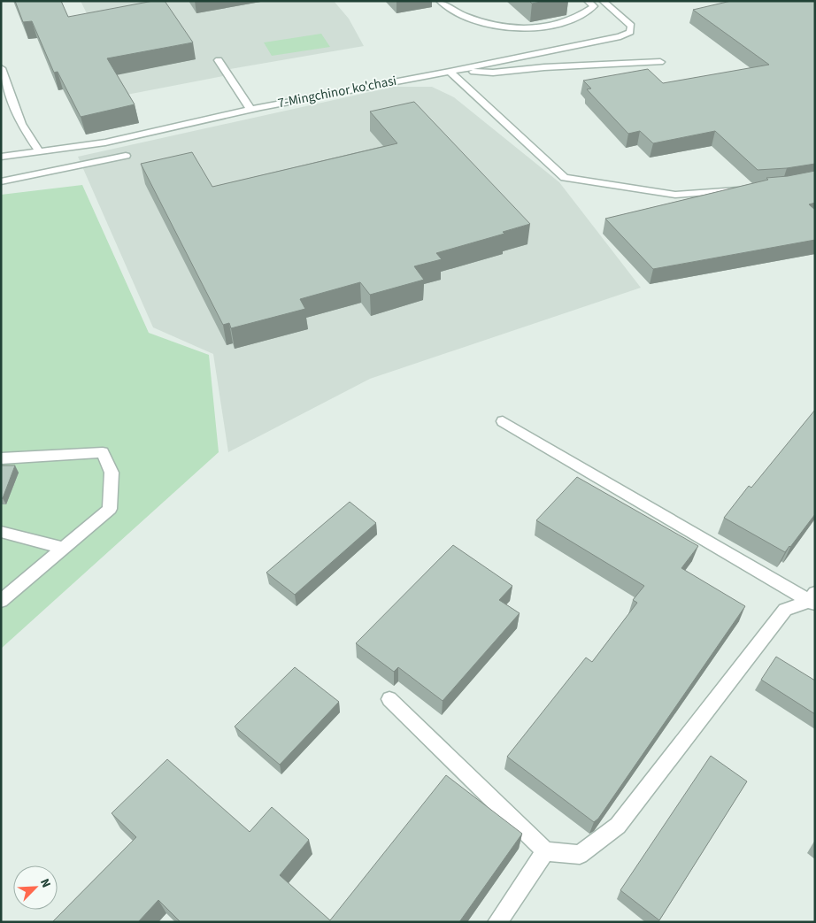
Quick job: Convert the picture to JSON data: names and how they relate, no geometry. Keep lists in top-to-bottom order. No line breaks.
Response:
{"streets":{"street":["7-Mingchinor ko'chasi"]},"north":"top right"}
